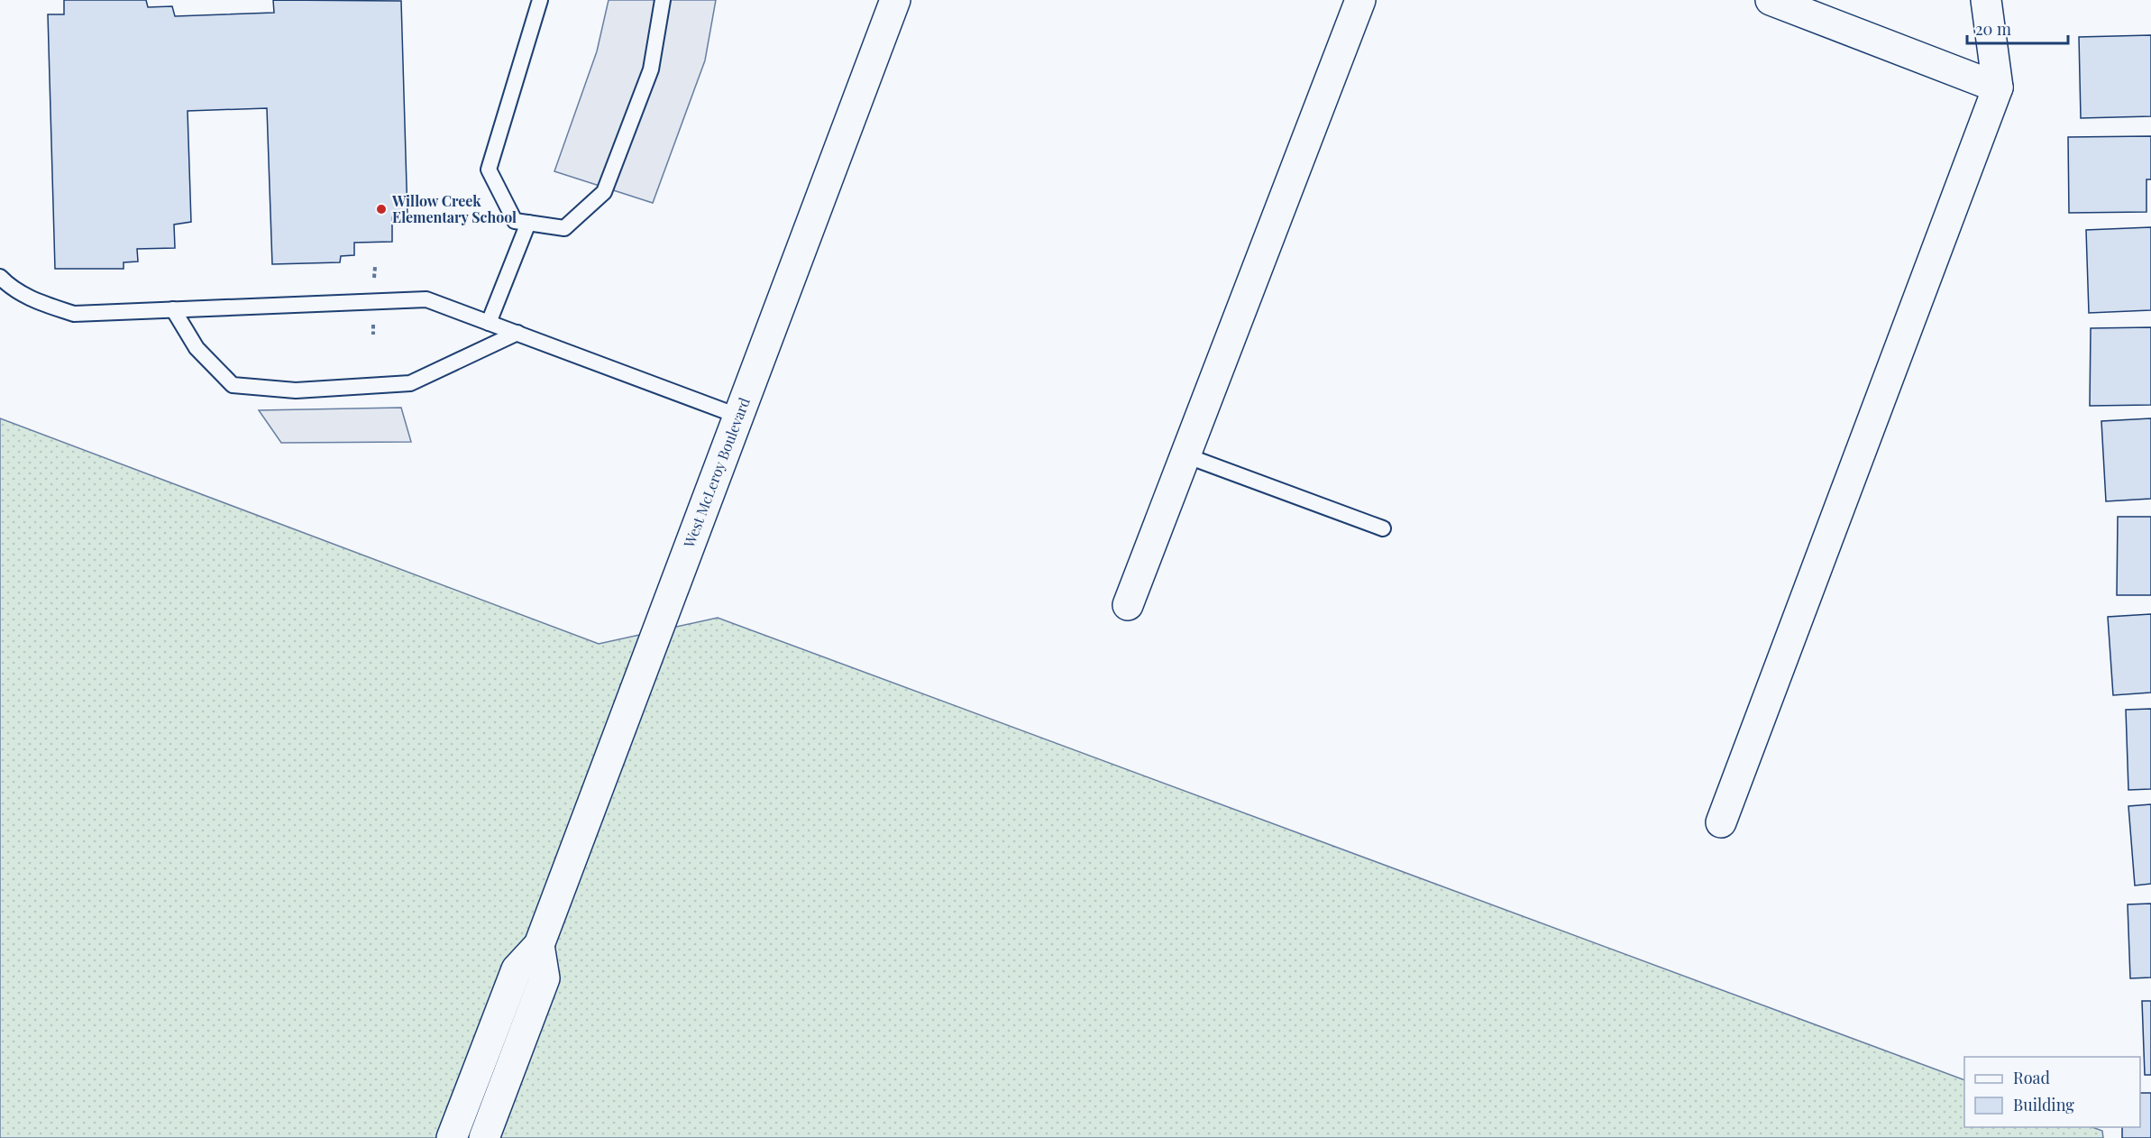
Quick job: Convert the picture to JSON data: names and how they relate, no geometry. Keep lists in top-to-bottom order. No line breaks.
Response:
{"streets":{"street":["West McLeroy Boulevard"]},"places":["Willow Creek Elementary School"],"legend":["Road","Building"],"scale_bar":"20 m"}
